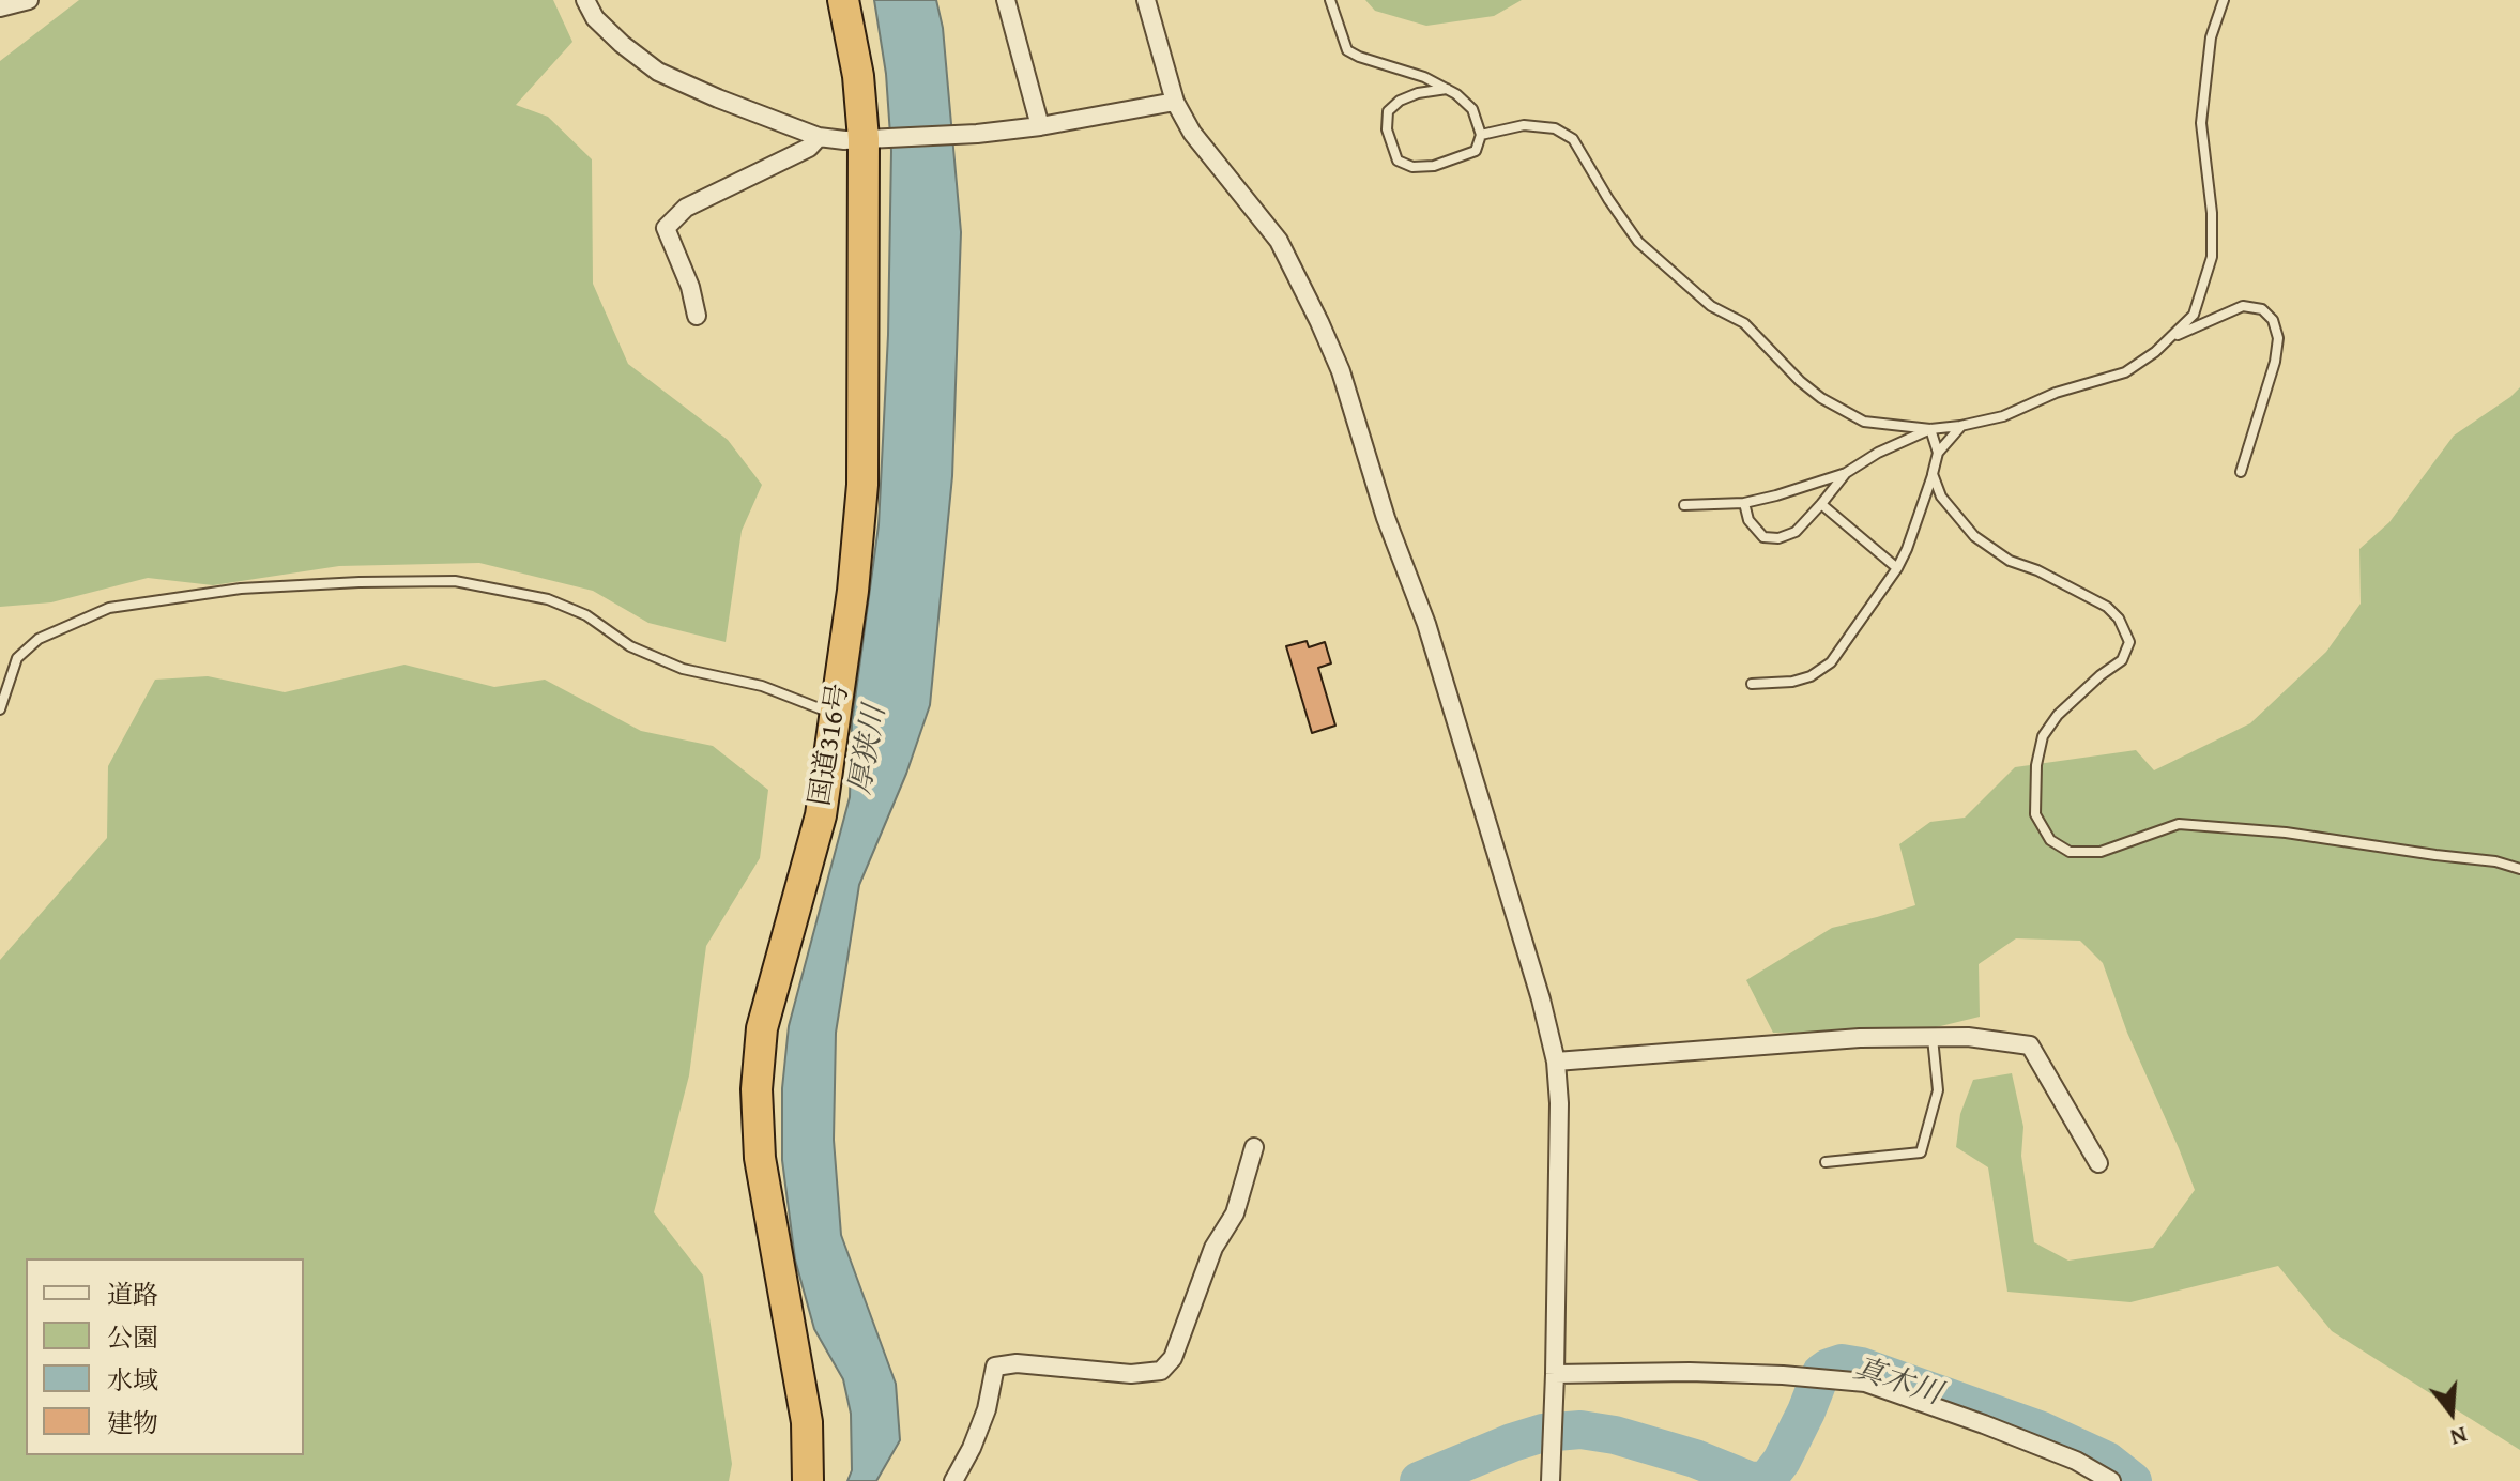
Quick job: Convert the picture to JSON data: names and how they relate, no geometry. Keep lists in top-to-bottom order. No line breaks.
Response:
{"streets":{"highway":["国道316号"]},"water":["厚狭川","真木川"],"legend":["道路","公園","水域","建物"],"north":"bottom"}
